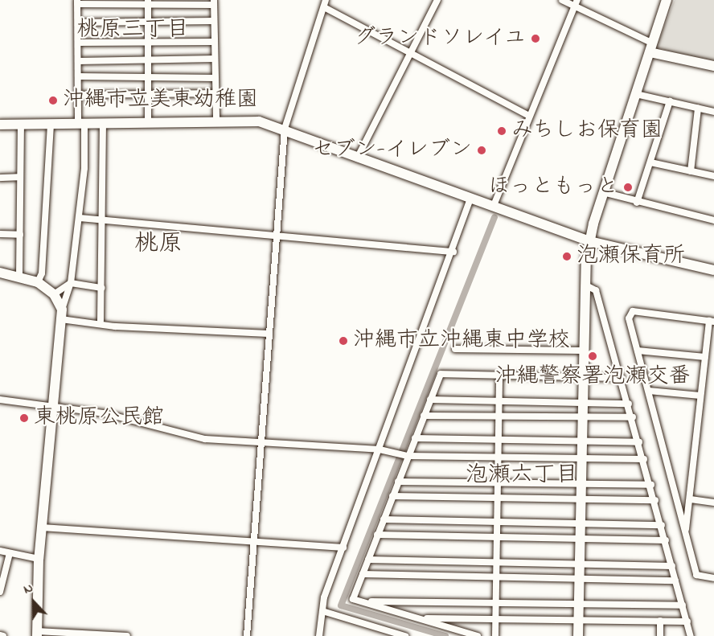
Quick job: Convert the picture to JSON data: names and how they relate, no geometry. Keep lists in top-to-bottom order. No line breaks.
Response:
{"districts":["桃原三丁目","桃原","泡瀬六丁目"],"places":["グランドソレイユ","沖縄市立美東幼稚園","みちしお保育園","セブン-イレブン","ほっともっと","泡瀬保育所","沖縄市立沖縄東中学校","沖縄警察署泡瀬交番","東桃原公民館"],"north":"top"}
